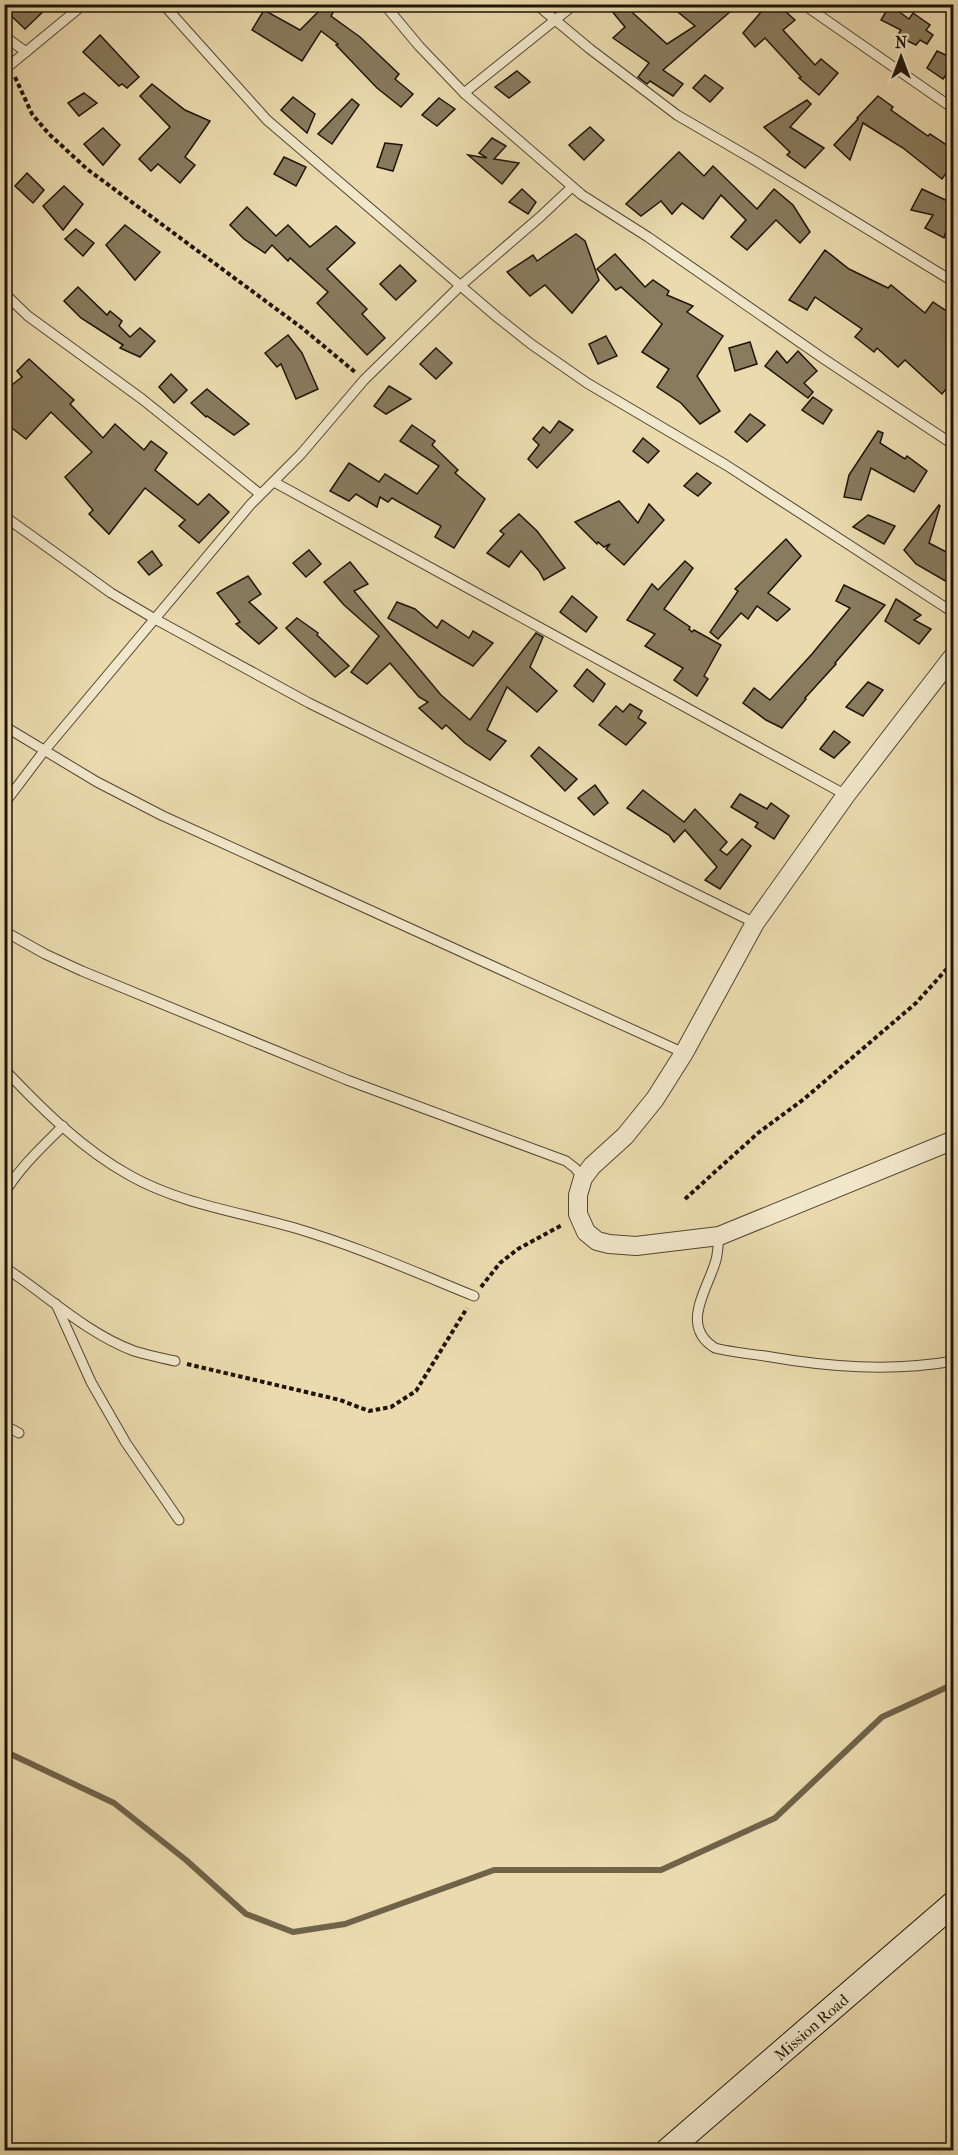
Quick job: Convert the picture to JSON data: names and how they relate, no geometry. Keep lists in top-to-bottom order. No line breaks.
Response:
{"streets":{"street":["Mission Road"]},"north":"top"}
